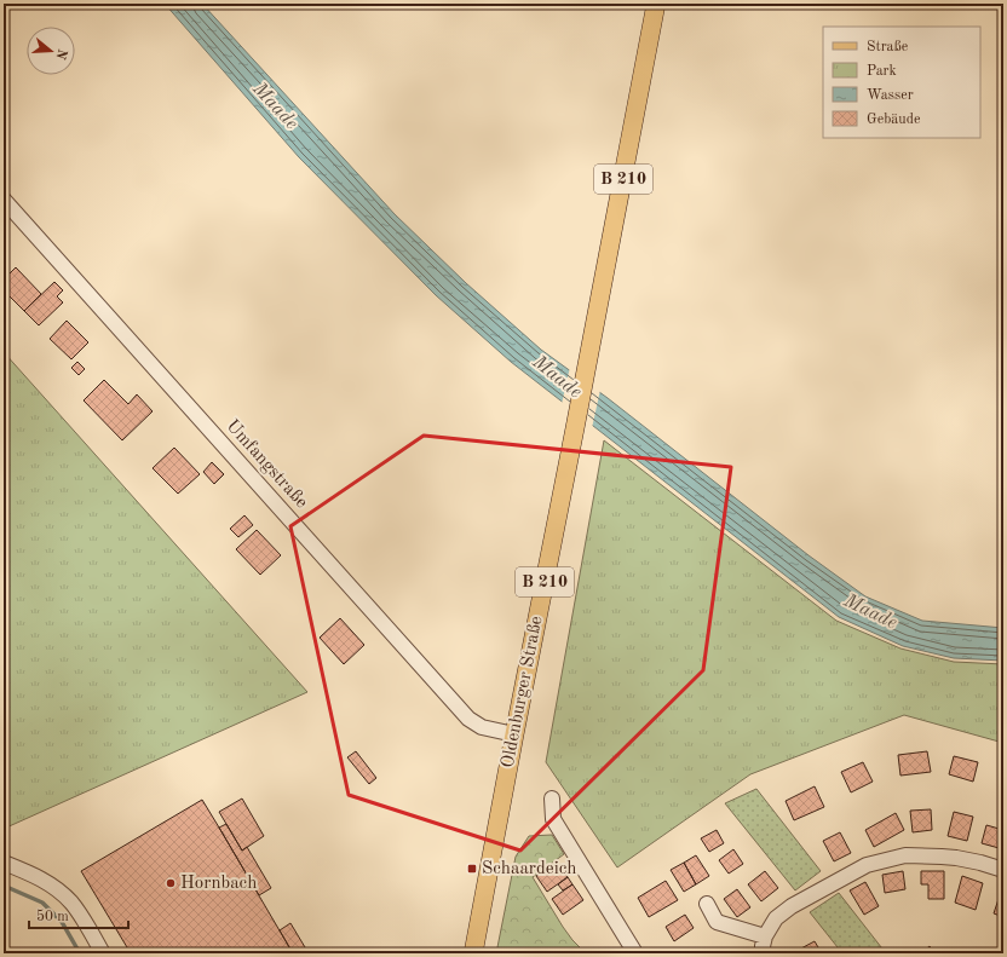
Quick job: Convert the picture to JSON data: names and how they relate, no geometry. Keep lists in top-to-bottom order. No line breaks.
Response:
{"streets":{"main road":["B 210","Oldenburger Straße"],"street":["Umfangstraße"]},"crossings":[["Umfangstraße","Oldenburger Straße"]],"water":["Maade"],"places":{"transit":["Schaardeich"],"other":["Hornbach"]},"legend":["Straße","Park","Wasser","Gebäude"],"scale_bar":"50 m","north":"right"}
